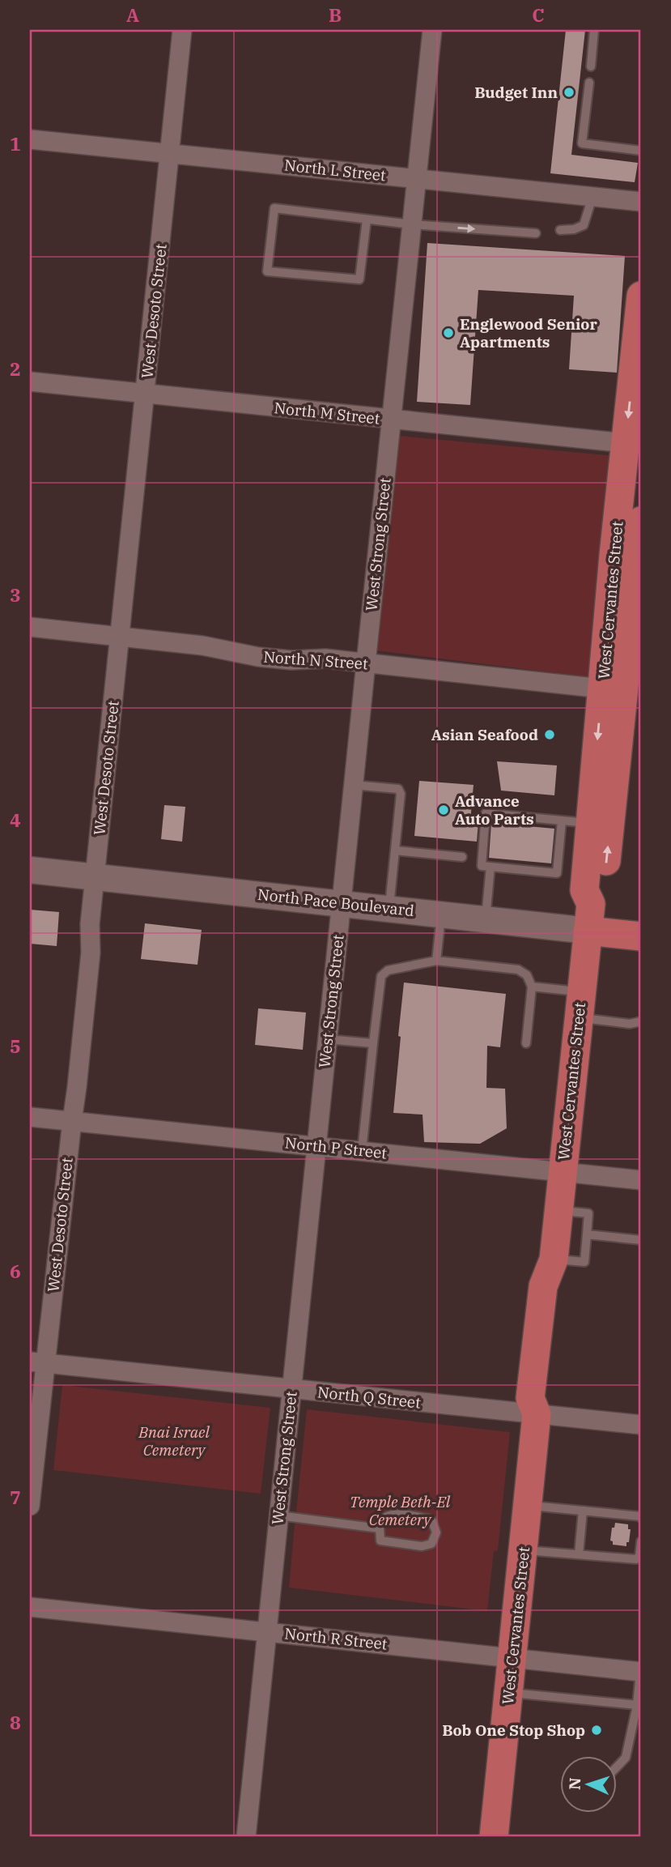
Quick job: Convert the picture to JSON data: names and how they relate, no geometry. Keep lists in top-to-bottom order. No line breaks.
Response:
{"streets":{"main road":["West Cervantes Street","North Pace Boulevard"],"street":["North L Street","West Desoto Street","North M Street","West Strong Street","North N Street","North P Street","North Q Street","North R Street"]},"crossings":[["North L Street","West Desoto Street"],["North L Street","West Strong Street"],["West Desoto Street","North M Street"],["West Desoto Street","North N Street"],["West Desoto Street","North Pace Boulevard"],["West Desoto Street","North P Street"],["West Desoto Street","North Q Street"],["North M Street","West Strong Street"],["North M Street","West Cervantes Street"],["West Strong Street","North N Street"],["West Strong Street","North Pace Boulevard"],["West Strong Street","North P Street"],["West Strong Street","North Q Street"],["West Strong Street","North R Street"],["West Cervantes Street","North N Street"],["West Cervantes Street","North Pace Boulevard"],["West Cervantes Street","North P Street"],["West Cervantes Street","North Q Street"],["West Cervantes Street","North R Street"]],"parks":["Bnai Israel Cemetery","Temple Beth-El Cemetery"],"places":["Budget Inn","Englewood Senior Apartments","Asian Seafood","Advance Auto Parts","Bob One Stop Shop"],"north":"left","grid":{"columns":["A","B","C"],"rows":["1","2","3","4","5","6","7","8"]}}
